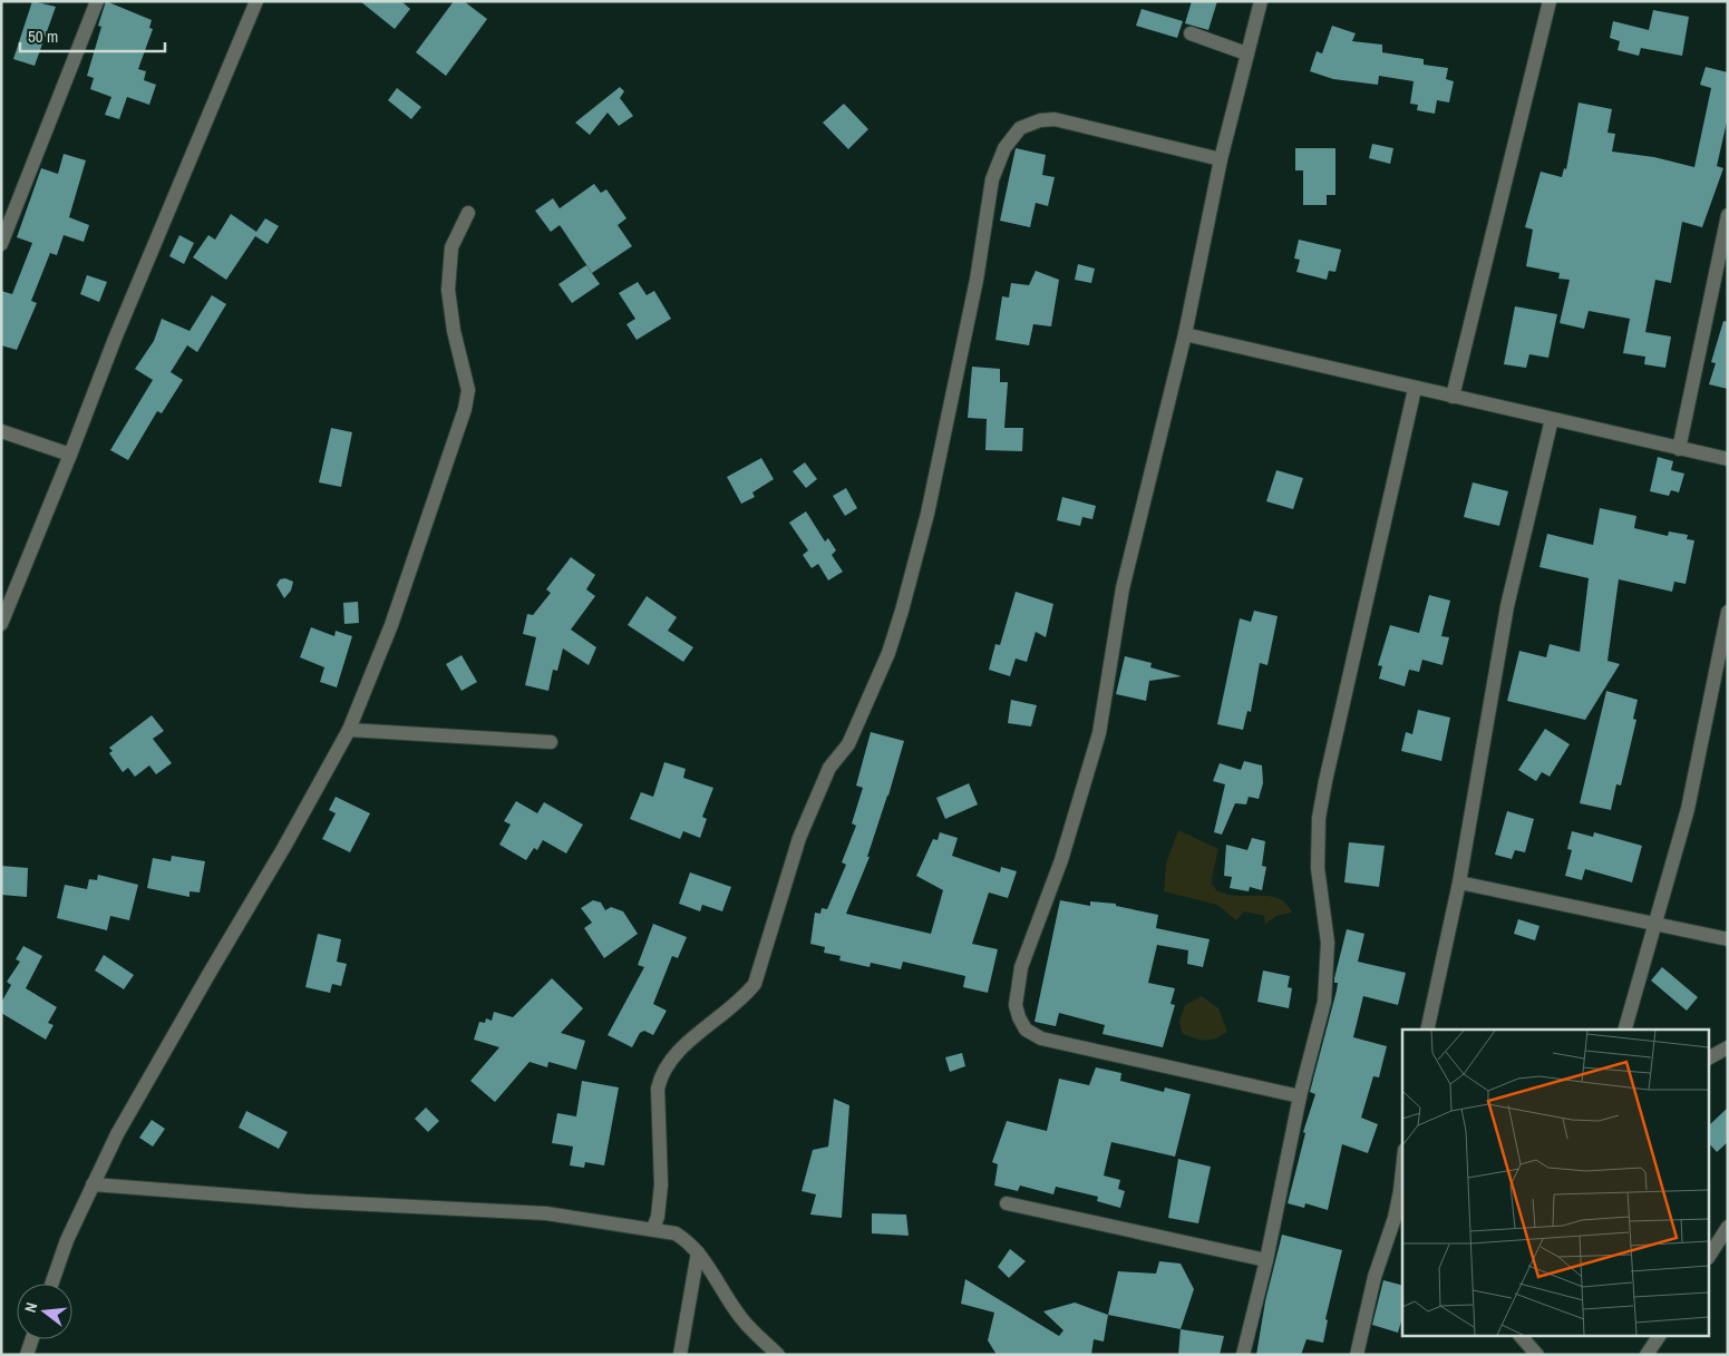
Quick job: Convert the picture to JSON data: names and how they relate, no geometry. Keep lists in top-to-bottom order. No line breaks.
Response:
{"scale_bar":"50 m","north":"left"}
